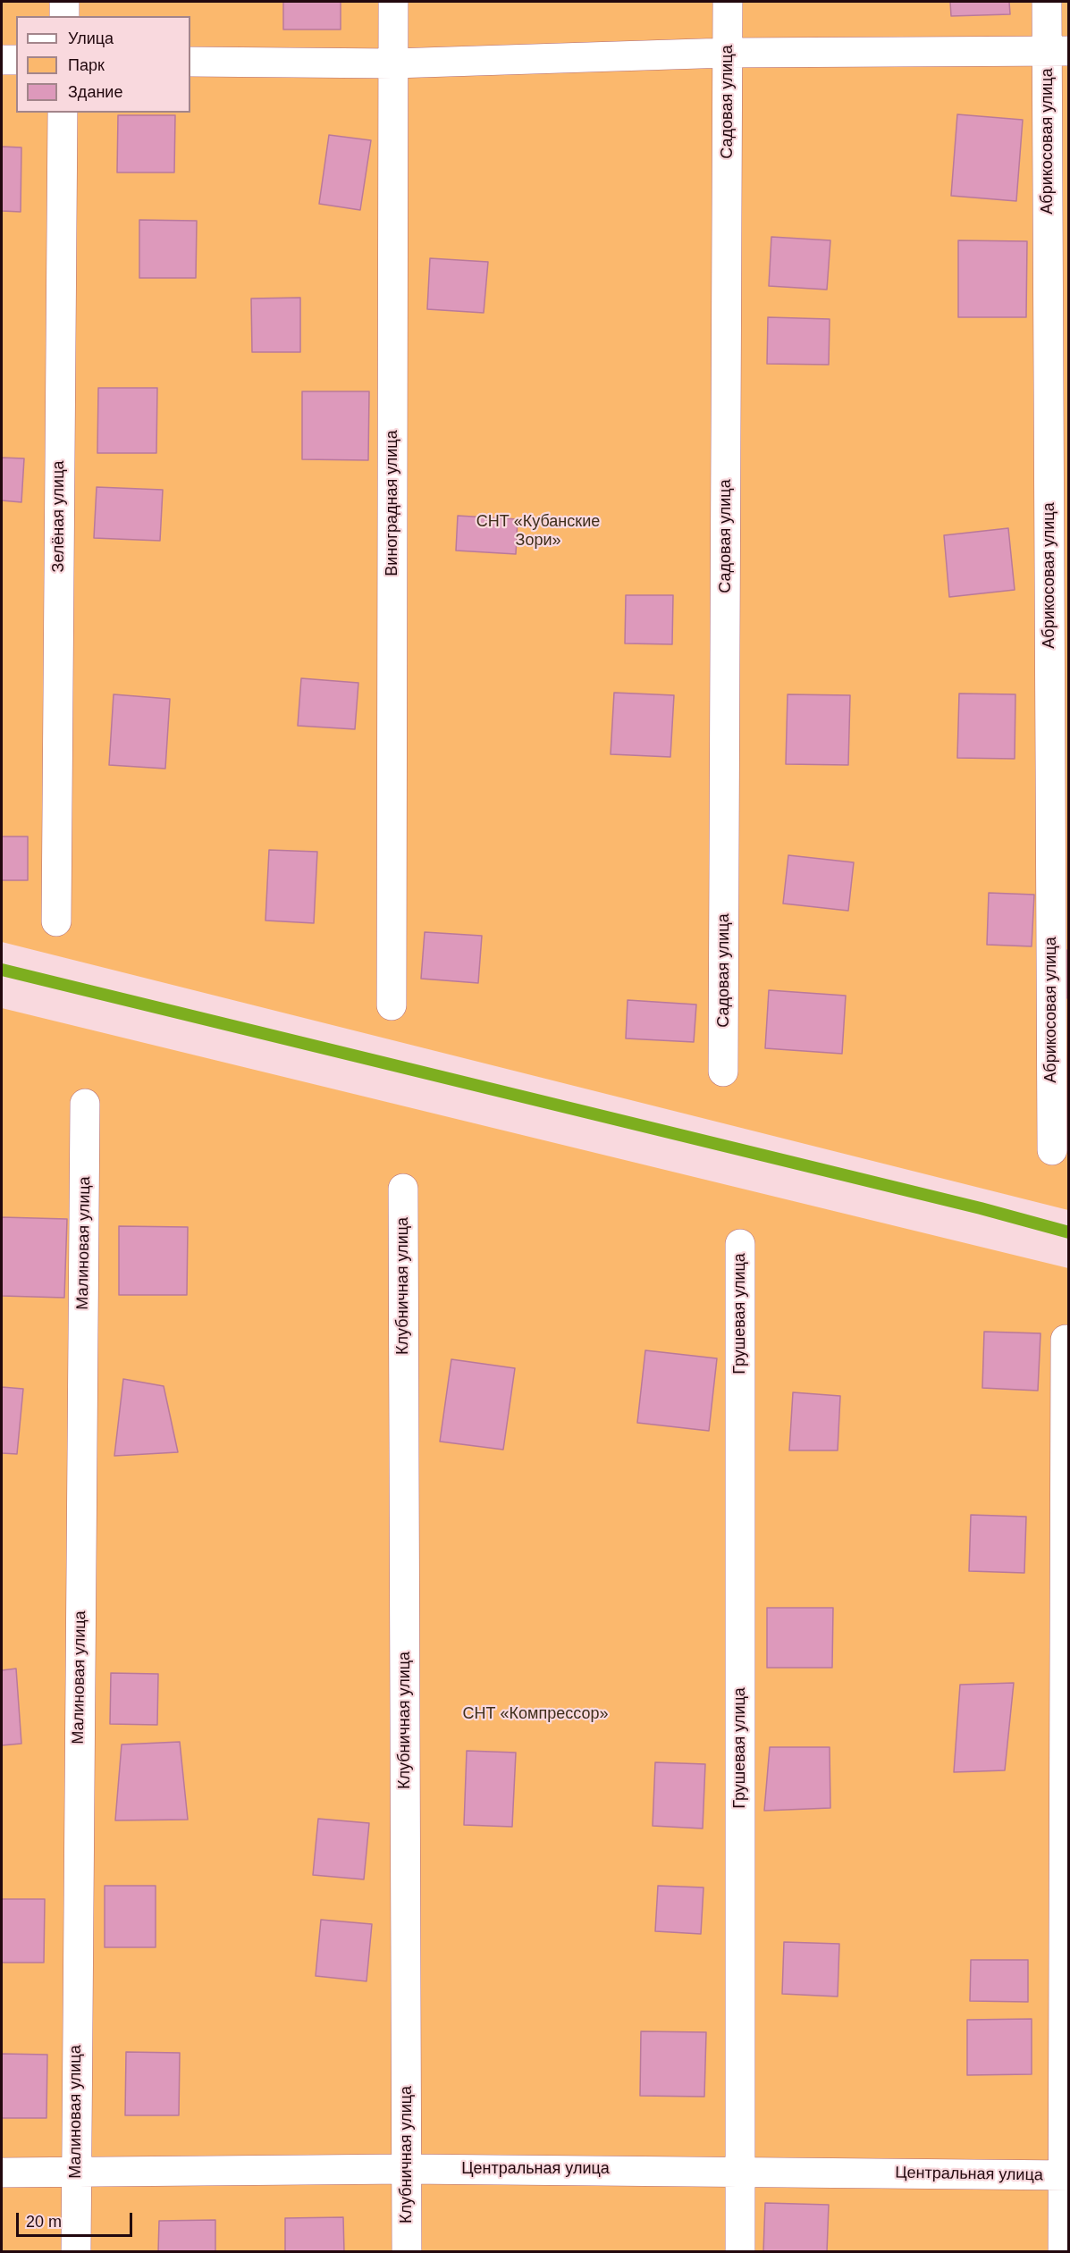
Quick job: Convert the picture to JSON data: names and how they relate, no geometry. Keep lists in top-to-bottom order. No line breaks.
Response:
{"streets":{"street":["Садовая улица","Абрикосовая улица","Виноградная улица","Зелёная улица","Малиновая улица","Клубничная улица","Грушевая улица","Центральная улица"]},"crossings":[["Малиновая улица","Центральная улица"],["Клубничная улица","Центральная улица"],["Грушевая улица","Центральная улица"]],"parks":["СНТ «Кубанские Зори»","СНТ «Компрессор»"],"legend":["Улица","Парк","Здание"],"scale_bar":"20 m"}
